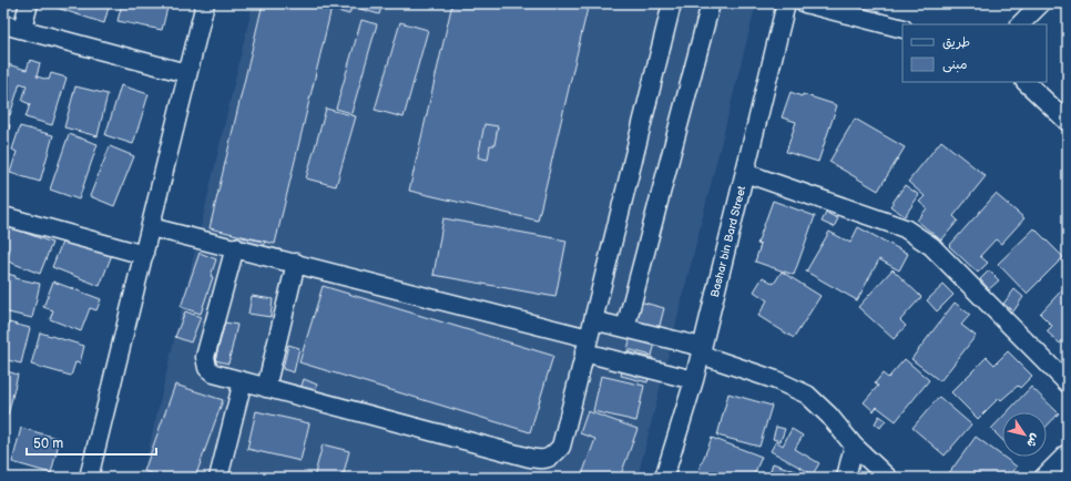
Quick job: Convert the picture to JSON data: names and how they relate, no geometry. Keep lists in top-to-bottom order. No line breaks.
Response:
{"streets":{"street":["Bashar bin Bard Street"]},"legend":["طريق","مبنى"],"scale_bar":"50 m","north":"bottom right"}
